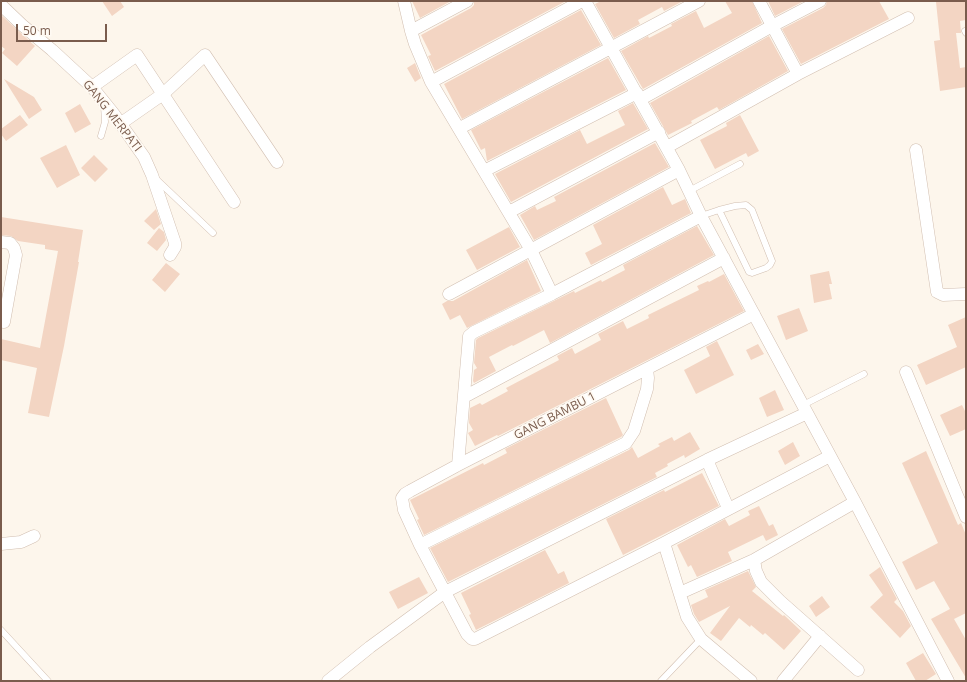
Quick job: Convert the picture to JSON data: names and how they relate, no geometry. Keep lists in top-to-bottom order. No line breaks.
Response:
{"streets":{"street":["GANG MERPATI","GANG BAMBU 1"]},"scale_bar":"50 m"}
